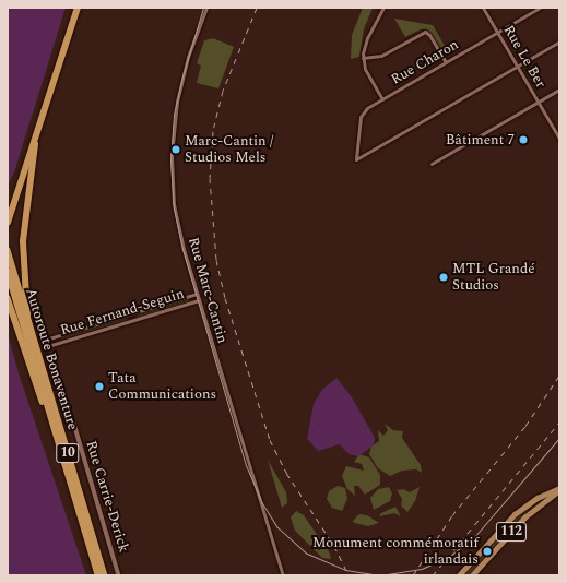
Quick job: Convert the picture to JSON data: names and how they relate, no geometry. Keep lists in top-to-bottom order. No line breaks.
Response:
{"streets":{"highway":["Autoroute Bonaventure","10"],"main road":["112"],"street":["Rue Le Ber","Rue Charon","Rue Marc-Cantin","Rue Fernand-Seguin","Rue Carrie-Derick"]},"crossings":[["Rue Le Ber","Rue Charon"],["Rue Marc-Cantin","Rue Fernand-Seguin"]],"places":["Bâtiment 7","Marc-Cantin / Studios Mels","MTL Grandé Studios","Tata Communications","Monument commémoratif irlandais"]}
